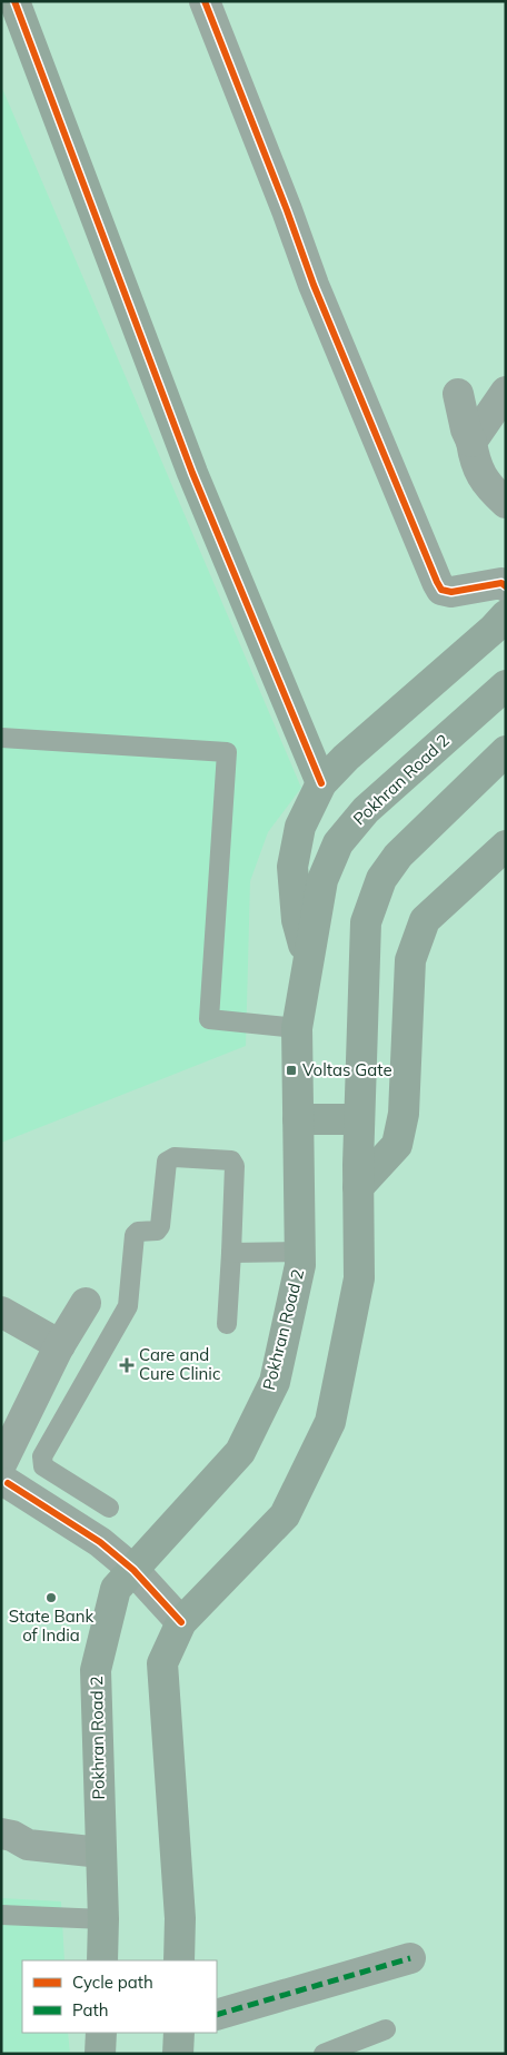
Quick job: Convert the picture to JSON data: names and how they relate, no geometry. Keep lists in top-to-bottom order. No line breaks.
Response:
{"streets":{"main road":["Pokhran Road 2"]},"places":{"transit":["Voltas Gate"],"health":["Care and Cure Clinic"],"other":["State Bank of India"]},"legend":["Cycle path","Path"]}
